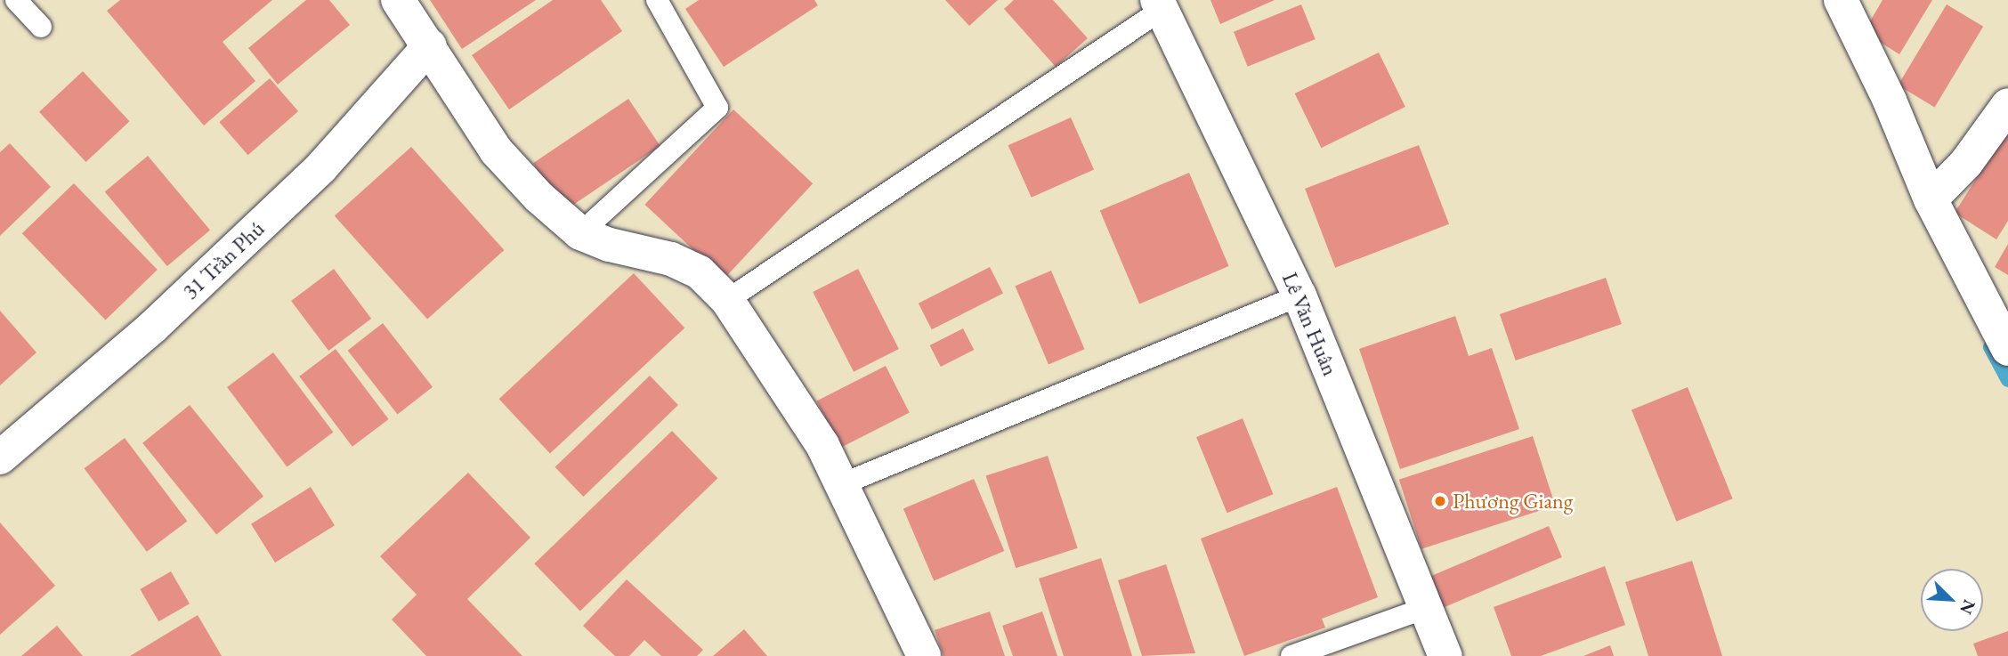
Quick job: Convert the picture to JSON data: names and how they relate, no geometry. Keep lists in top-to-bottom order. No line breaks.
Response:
{"streets":{"street":["31 Trần Phú","Lê Văn Huân"]},"places":["Phương Giang"],"north":"bottom right"}
